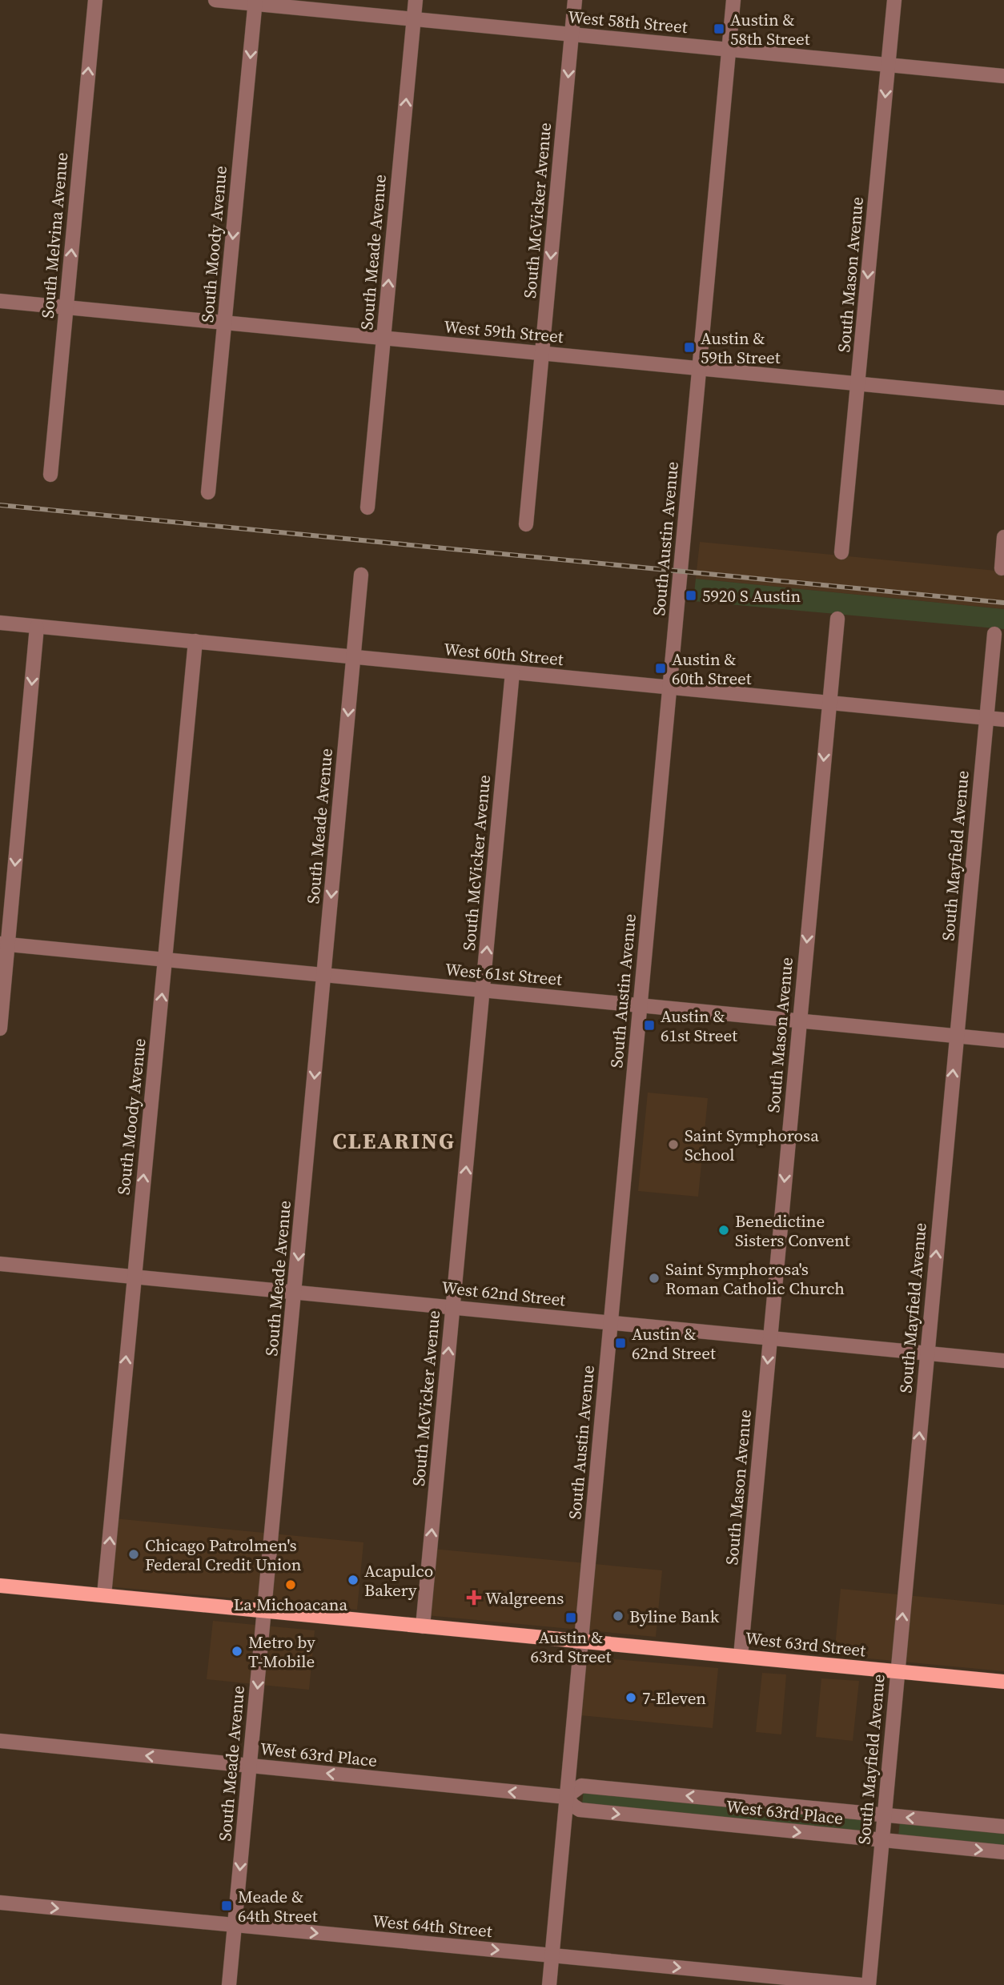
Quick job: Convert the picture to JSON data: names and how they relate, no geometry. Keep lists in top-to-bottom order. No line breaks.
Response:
{"streets":{"main road":["West 63rd Street"],"street":["West 58th Street","South McVicker Avenue","South Melvina Avenue","South Moody Avenue","South Meade Avenue","South Mason Avenue","West 59th Street","South Austin Avenue","West 60th Street","South Mayfield Avenue","West 61st Street","West 62nd Street","West 63rd Place","West 64th Street"]},"crossings":[["West 58th Street","South McVicker Avenue"],["West 58th Street","South Moody Avenue"],["West 58th Street","South Meade Avenue"],["West 58th Street","South Mason Avenue"],["West 58th Street","South Austin Avenue"],["South McVicker Avenue","West 59th Street"],["South McVicker Avenue","West 60th Street"],["South McVicker Avenue","West 61st Street"],["South McVicker Avenue","West 62nd Street"],["South McVicker Avenue","West 63rd Street"],["South Melvina Avenue","West 59th Street"],["South Moody Avenue","West 59th Street"],["South Moody Avenue","West 60th Street"],["South Moody Avenue","West 61st Street"],["South Moody Avenue","West 62nd Street"],["South Moody Avenue","West 63rd Street"],["South Meade Avenue","West 59th Street"],["South Meade Avenue","West 60th Street"],["South Meade Avenue","West 61st Street"],["South Meade Avenue","West 62nd Street"],["South Meade Avenue","West 63rd Street"],["South Meade Avenue","West 63rd Place"],["South Meade Avenue","West 64th Street"],["South Mason Avenue","West 59th Street"],["South Mason Avenue","West 60th Street"],["South Mason Avenue","West 61st Street"],["South Mason Avenue","West 62nd Street"],["South Mason Avenue","West 63rd Street"],["West 59th Street","South Austin Avenue"],["South Austin Avenue","West 60th Street"],["South Austin Avenue","West 61st Street"],["South Austin Avenue","West 62nd Street"],["South Austin Avenue","West 63rd Street"],["South Austin Avenue","West 63rd Place"],["South Austin Avenue","West 64th Street"],["West 60th Street","South Mayfield Avenue"],["South Mayfield Avenue","West 61st Street"],["South Mayfield Avenue","West 62nd Street"],["South Mayfield Avenue","West 63rd Street"],["South Mayfield Avenue","West 63rd Place"]],"one_way":["South Melvina Avenue","South Mason Avenue","South Mayfield Avenue","West 64th Street"],"districts":["CLEARING"],"places":{"transit":["Austin & 58th Street","Austin & 59th Street","5920 S Austin","Austin & 60th Street","Austin & 61st Street","Austin & 62nd Street","Austin & 63rd Street","Meade & 64th Street"],"other":["Saint Symphorosa School","Benedictine Sisters Convent","Saint Symphorosa's Roman Catholic Church","Chicago Patrolmen's Federal Credit Union","Acapulco Bakery","La Michoacana","Byline Bank","Metro by T-Mobile","7-Eleven"],"health":["Walgreens"]}}
